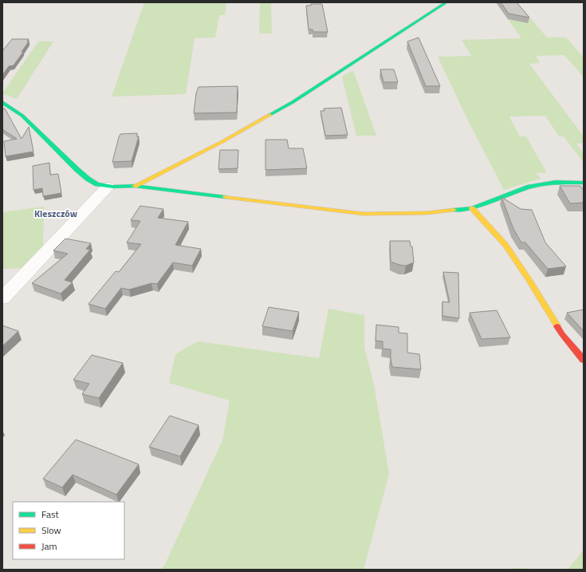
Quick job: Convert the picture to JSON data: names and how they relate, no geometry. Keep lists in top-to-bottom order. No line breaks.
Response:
{"districts":["Kleszczów"],"legend":["Fast","Slow","Jam"]}
